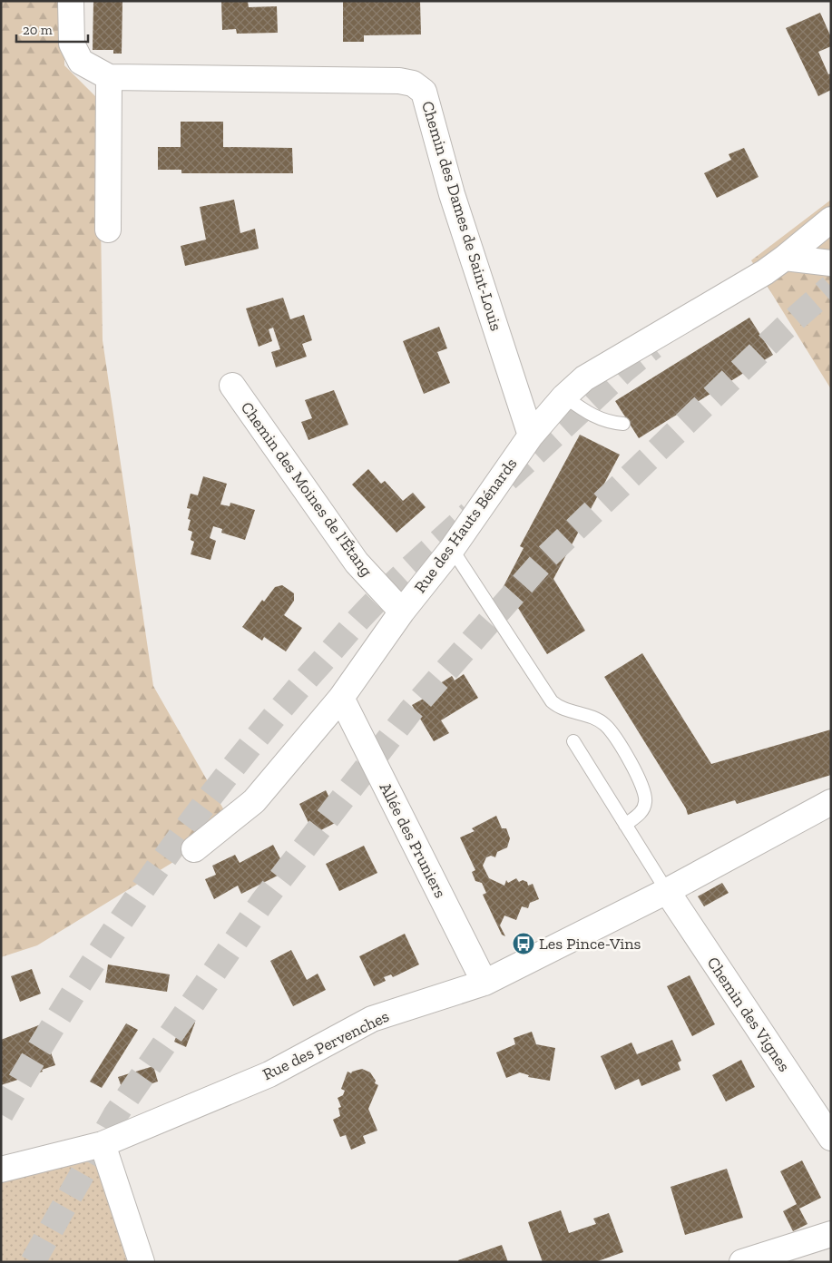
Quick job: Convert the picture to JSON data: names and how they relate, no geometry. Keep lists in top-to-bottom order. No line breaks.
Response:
{"streets":{"street":["Chemin des Dames de Saint-Louis","Chemin des Moines de l'Étang","Rue des Hauts Bénards","Allée des Pruniers","Chemin des Vignes","Rue des Pervenches"]},"crossings":[["Chemin des Dames de Saint-Louis","Rue des Hauts Bénards"],["Chemin des Moines de l'Étang","Rue des Hauts Bénards"],["Rue des Hauts Bénards","Allée des Pruniers"],["Allée des Pruniers","Rue des Pervenches"],["Chemin des Vignes","Rue des Pervenches"]],"places":{"bus stop":["Les Pince-Vins"]},"scale_bar":"20 m"}
